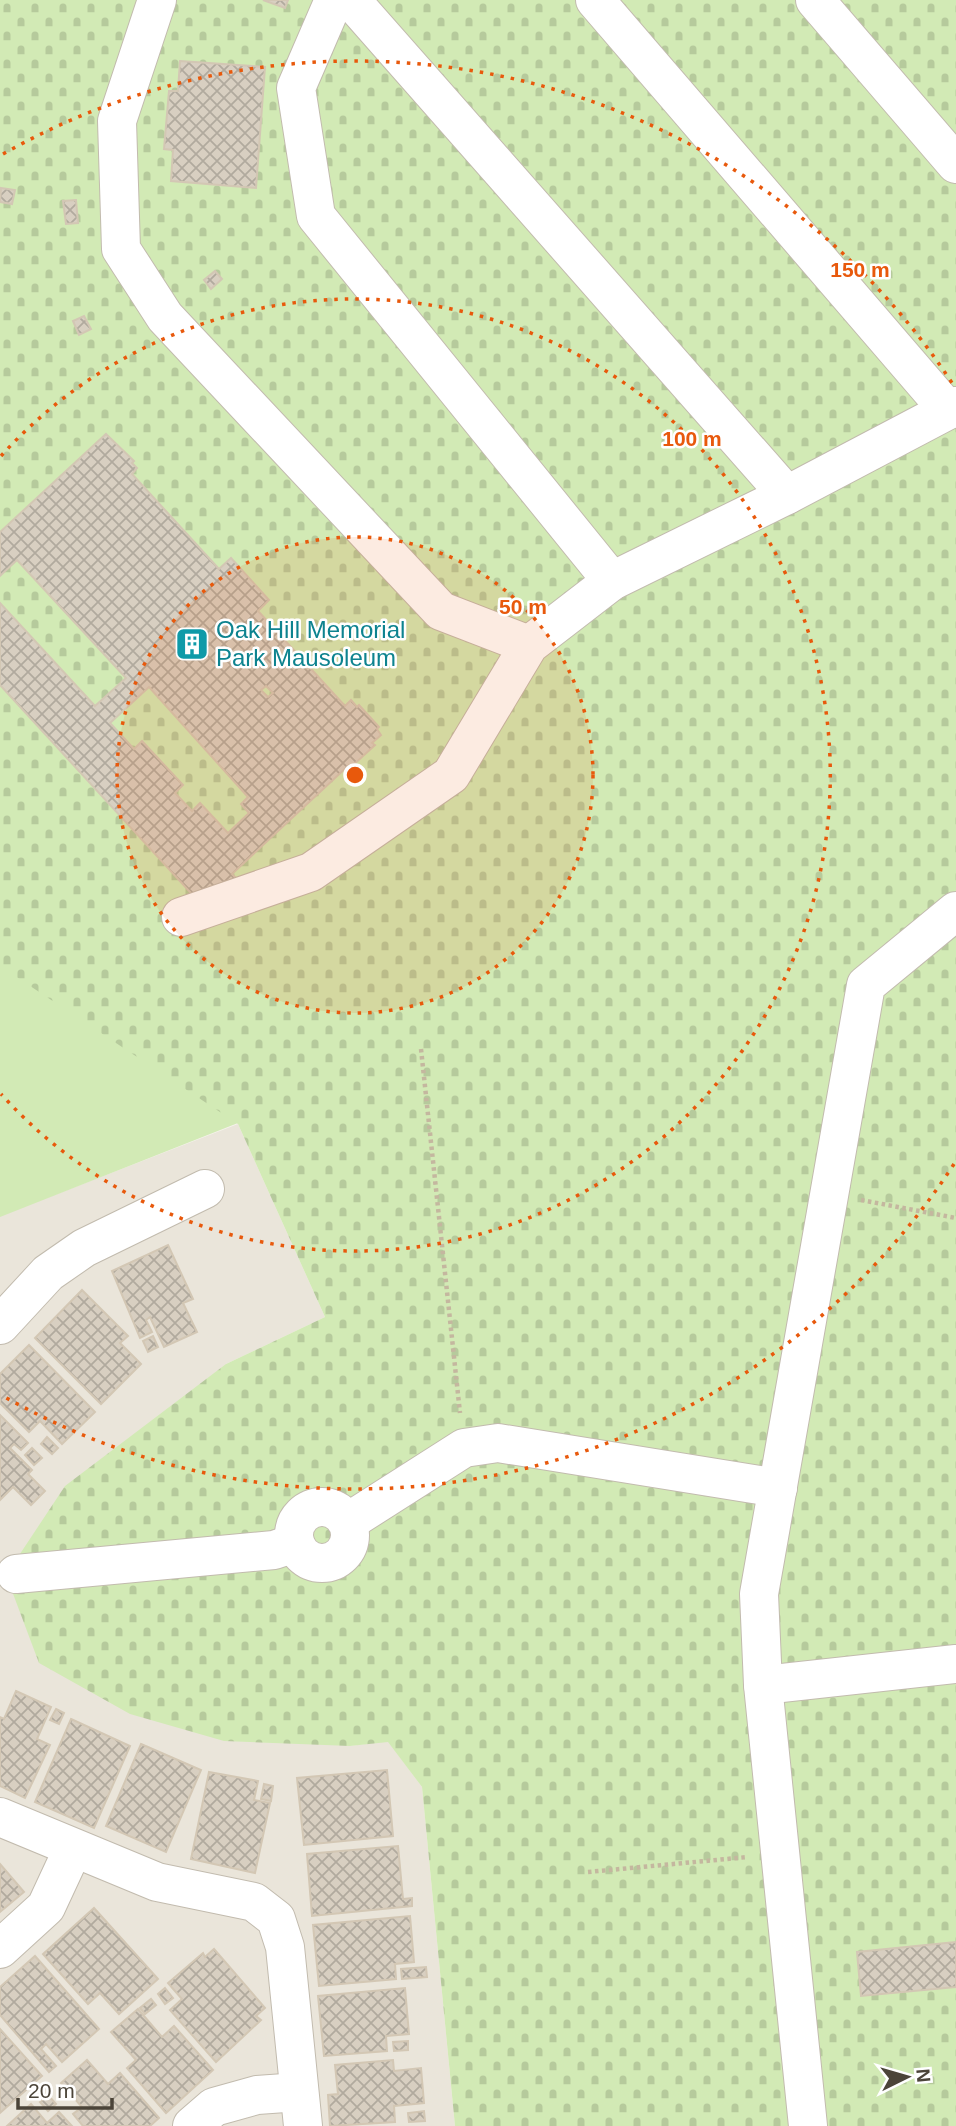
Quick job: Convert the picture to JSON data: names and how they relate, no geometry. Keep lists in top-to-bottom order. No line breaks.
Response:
{"places":{"building":["Oak Hill Memorial Park Mausoleum"]},"scale_bar":"20 m","north":"right","rings":["150 m","100 m","50 m"]}
